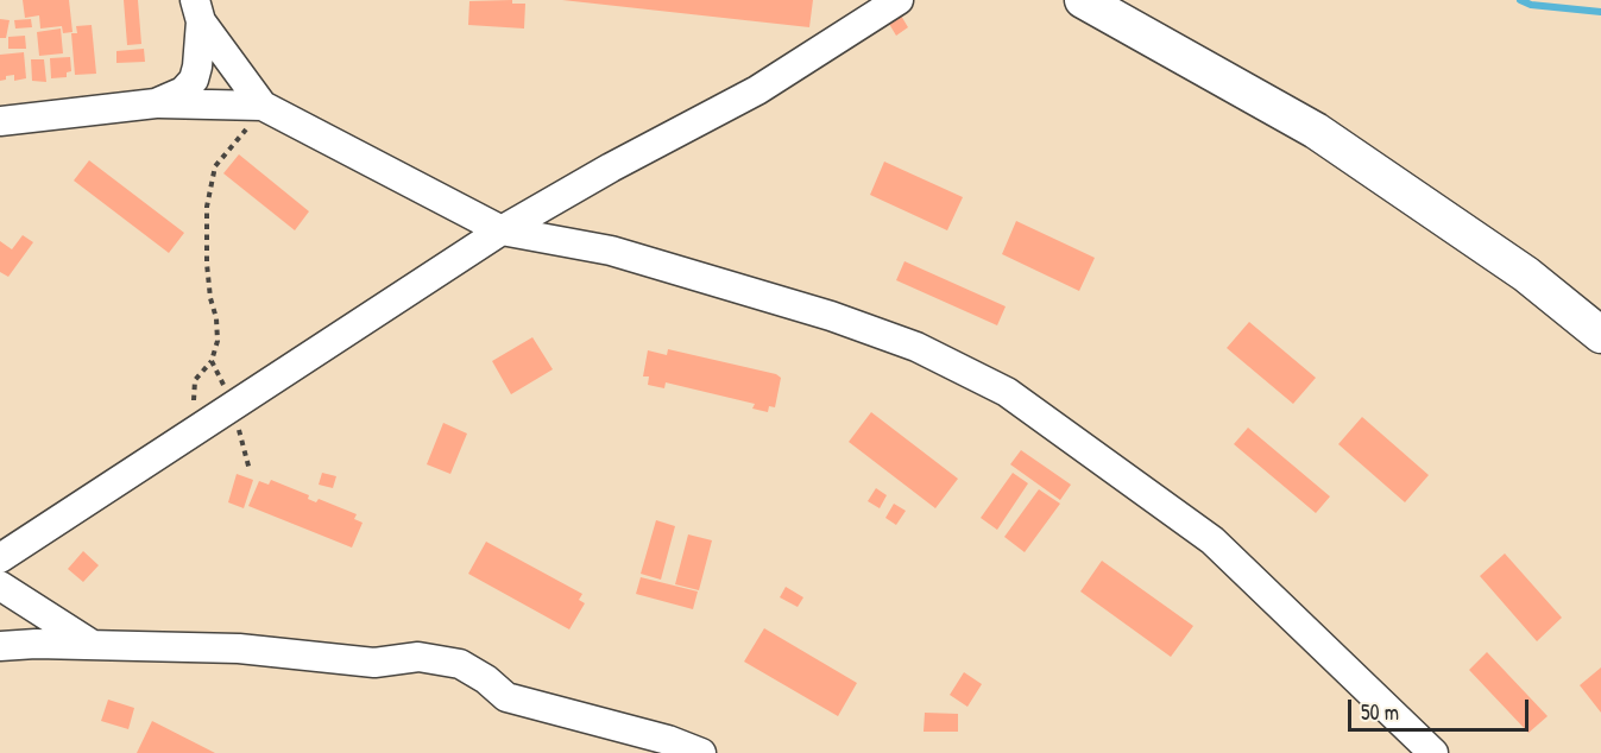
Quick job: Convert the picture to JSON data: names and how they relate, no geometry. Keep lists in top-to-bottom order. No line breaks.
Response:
{"scale_bar":"50 m"}
